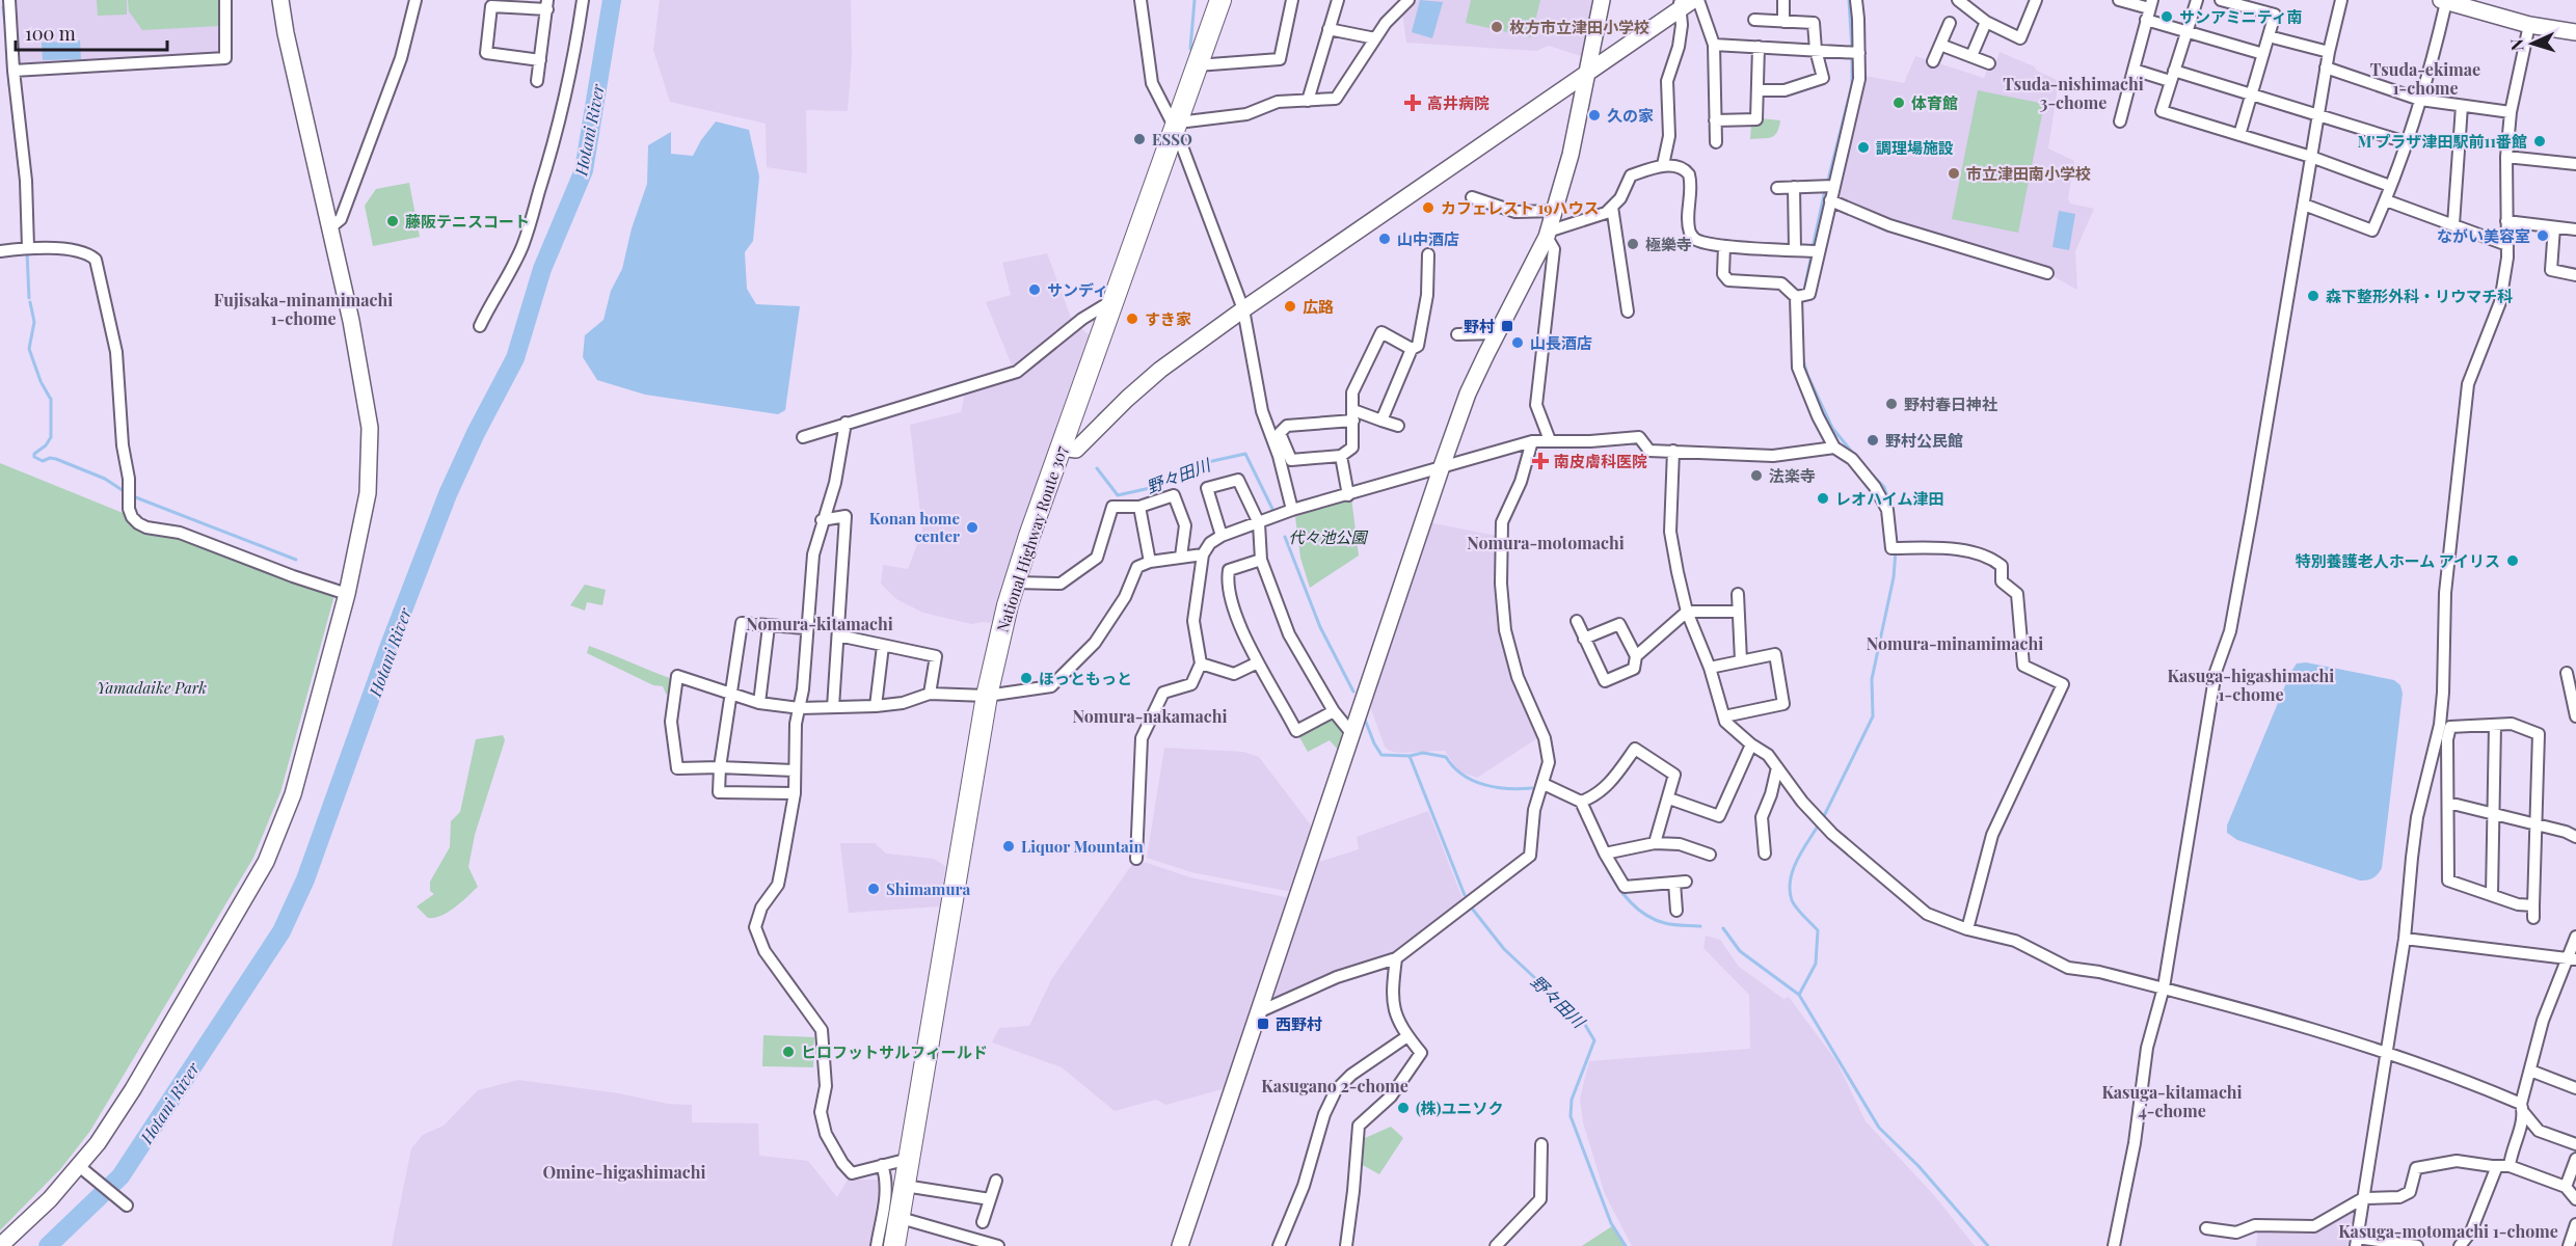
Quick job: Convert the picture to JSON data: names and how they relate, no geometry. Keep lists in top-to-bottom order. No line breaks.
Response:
{"streets":{"highway":["National Highway Route 307"]},"districts":["Tsuda-ekimae 1-chome","Tsuda-nishimachi 3-chome","Fujisaka-minamimachi 1-chome","Nomura-motomachi","Nomura-kitamachi","Nomura-minamimachi","Kasuga-higashimachi 1-chome","Nomura-nakamachi","Kasugano 2-chome","Kasuga-kitamachi 4-chome","Omine-higashimachi","Kasuga-motomachi 1-chome"],"water":["Hotani River","野々田川"],"parks":["代々池公園","Yamadaike Park"],"places":{"other":["サンアミニティ南","枚方市立津田小学校","体育館","久の家","ESSO","M'プラザ津田駅前11番館","調理場施設","市立津田南小学校","カフェレスト 19ハウス","藤阪テニスコート","ながい美容室","山中酒店","極樂寺","サンディ","森下整形外科・リウマチ科","広路","すき家","山長酒店","野村春日神社","野村公民館","法楽寺","レオハイム津田","Konan home center","特別養護老人ホーム アイリス","ほっともっと","Liquor Mountain","Shimamura","ヒロフットサルフィールド","(株)ユニソク"],"health":["高井病院","南皮膚科医院"],"transit":["野村","西野村"]},"scale_bar":"100 m","north":"left"}
